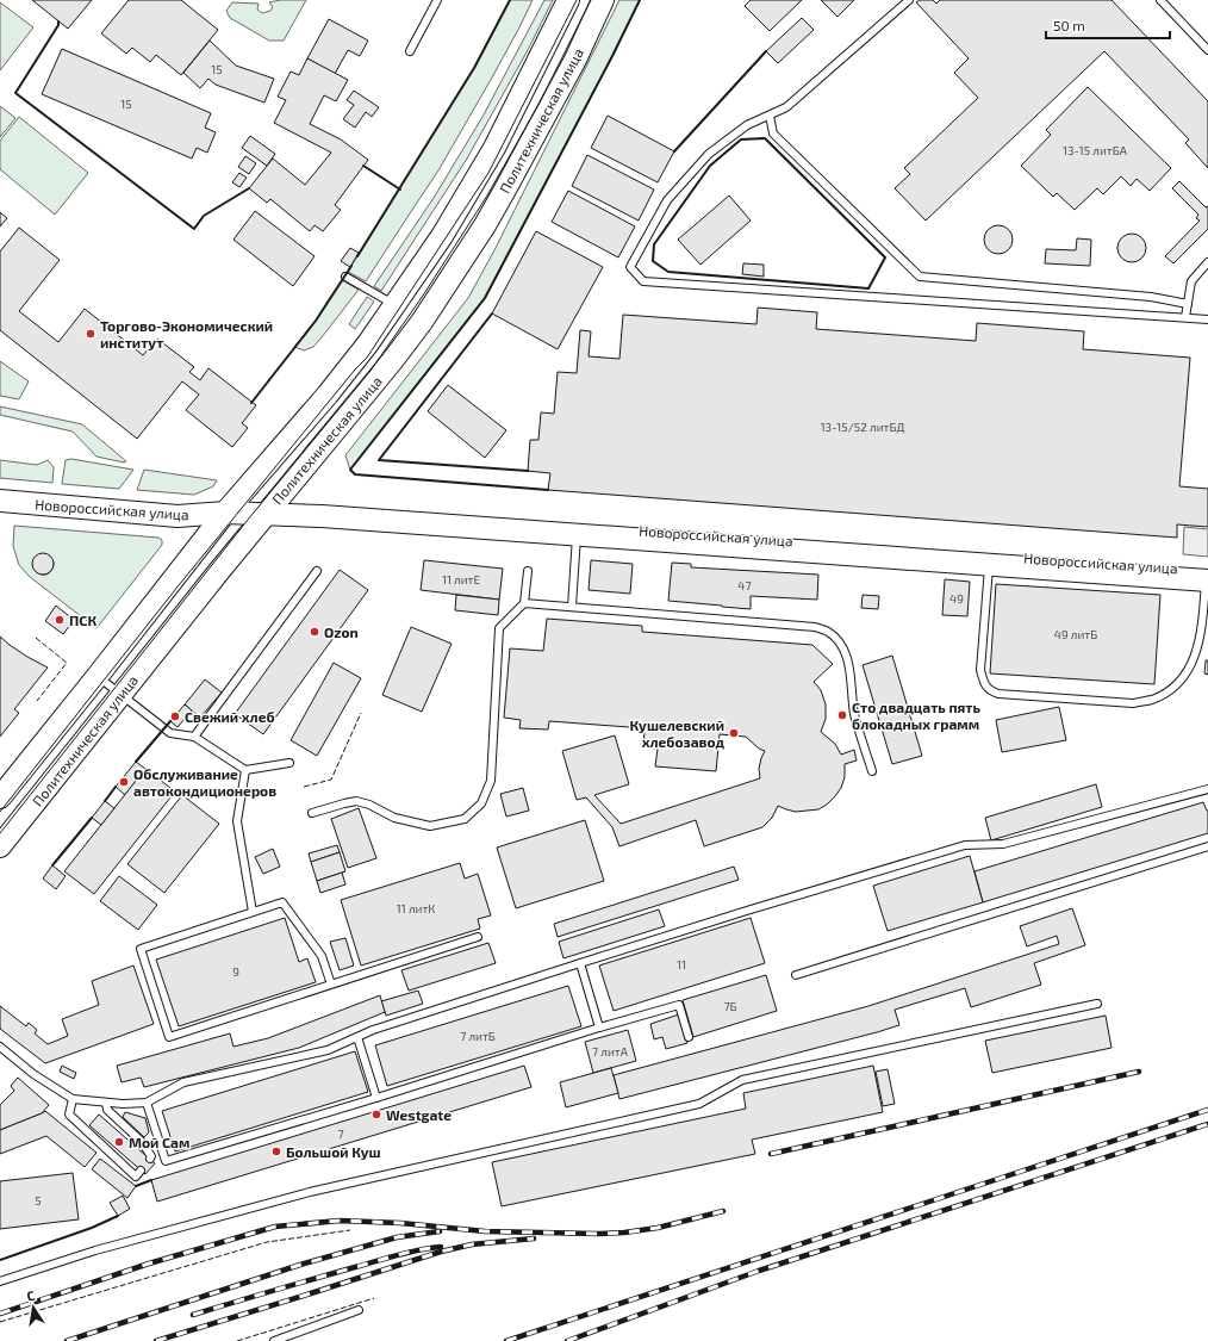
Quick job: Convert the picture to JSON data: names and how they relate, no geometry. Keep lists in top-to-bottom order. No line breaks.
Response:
{"streets":{"main road":["Политехническая улица","Новороссийская улица"]},"crossings":[["Политехническая улица","Новороссийская улица"]],"places":["Торгово-Экономический институт","ПСК","Ozon","Сто двадцать пять блокадных грамм","Свежий хлеб","Кушелевский хлебозавод","Обслуживание автокондиционеров","Westgate","Мой Сам","Большой Куш"],"house_numbers":["15","15","13-15 литБА","13-15/52 литБД","11 литЕ","47","49","49 литБ","11 литК","11","9","7Б","7 литБ","7 литА","7","5"],"scale_bar":"50 m","north":"top"}
